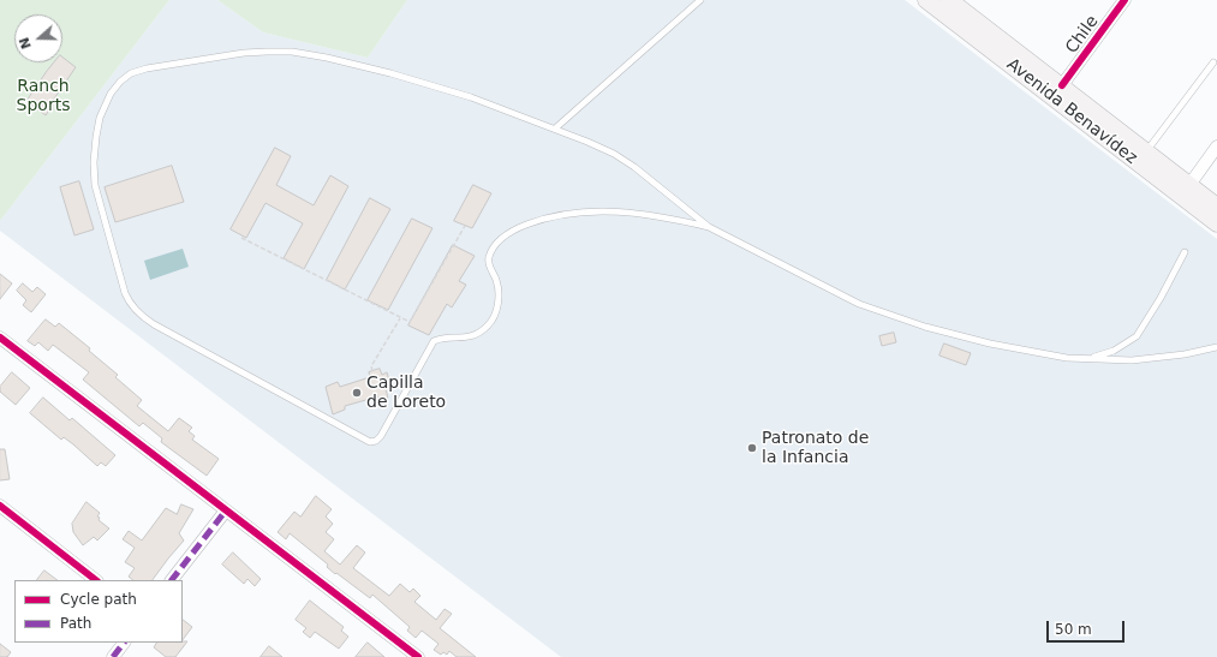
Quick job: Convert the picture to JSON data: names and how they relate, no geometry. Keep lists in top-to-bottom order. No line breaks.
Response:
{"streets":{"main road":["Avenida Benavídez"],"street":["Chile"]},"crossings":[["Chile","Avenida Benavídez"]],"parks":["Ranch Sports"],"places":["Capilla de Loreto","Patronato de la Infancia"],"legend":["Cycle path","Path"],"scale_bar":"50 m","north":"left"}
